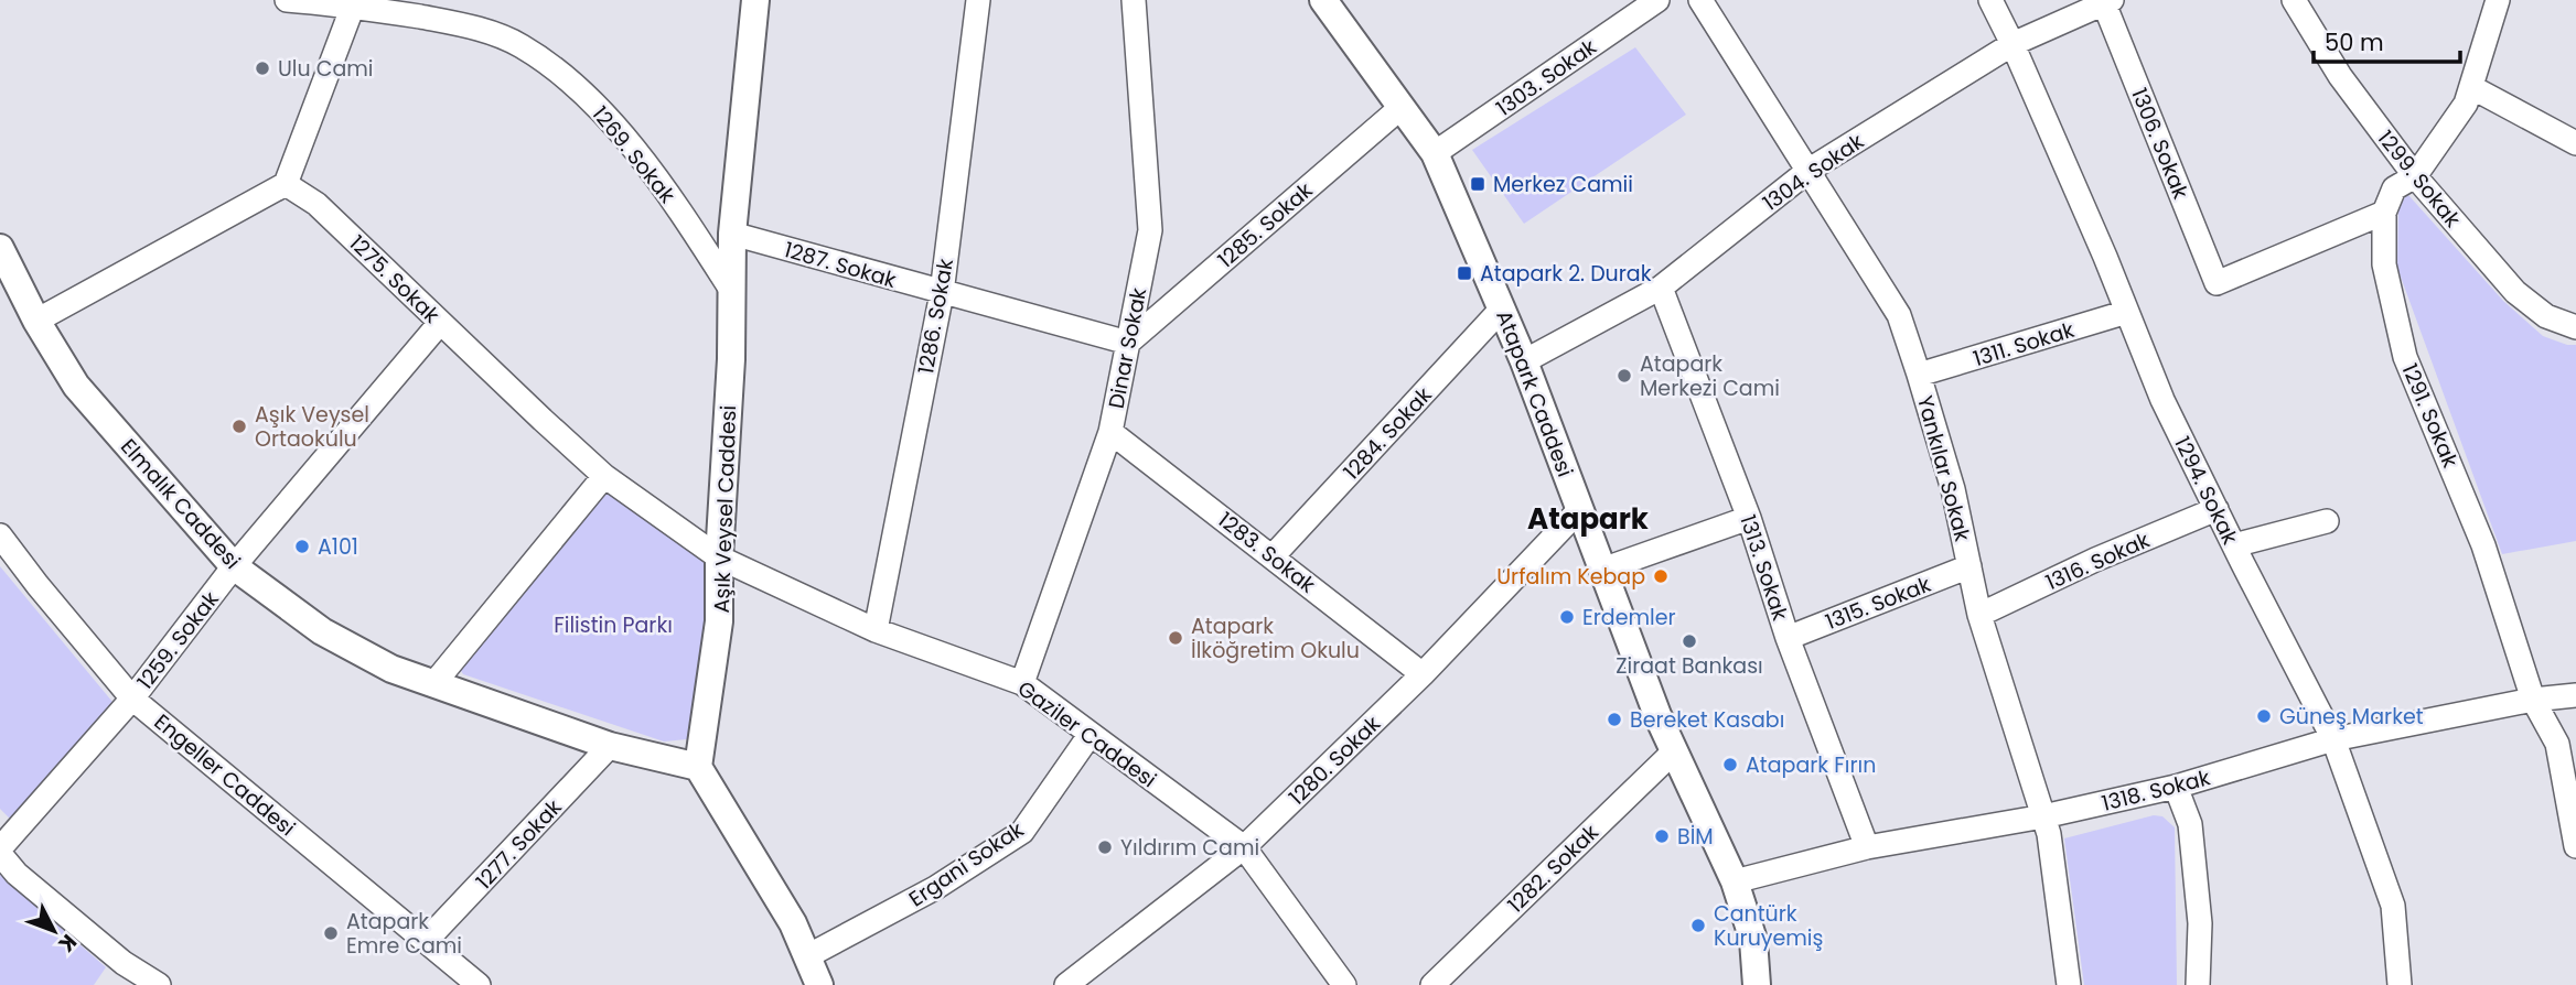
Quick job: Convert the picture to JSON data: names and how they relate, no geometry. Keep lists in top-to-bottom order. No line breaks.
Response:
{"streets":{"street":["1303. Sokak","1306. Sokak","1269. Sokak","1304. Sokak","1299. Sokak","1285. Sokak","1287. Sokak","1275. Sokak","1286. Sokak","1311. Sokak","Dinar Sokak","Atapark Caddesi","1291. Sokak","1284. Sokak","Yankılar Sokak","1294. Sokak","Elmalık Caddesi","Aşık Veysel Caddesi","1283. Sokak","1316. Sokak","1313. Sokak","1315. Sokak","1259. Sokak","Gaziler Caddesi","1280. Sokak","Engeller Caddesi","1318. Sokak","1277. Sokak","Ergani Sokak","1282. Sokak"]},"crossings":[["1303. Sokak","Atapark Caddesi"],["1306. Sokak","1304. Sokak"],["1306. Sokak","1291. Sokak"],["1269. Sokak","Aşık Veysel Caddesi"],["1304. Sokak","Atapark Caddesi"],["1304. Sokak","Yankılar Sokak"],["1304. Sokak","1294. Sokak"],["1304. Sokak","1313. Sokak"],["1285. Sokak","1287. Sokak"],["1285. Sokak","Dinar Sokak"],["1285. Sokak","Atapark Caddesi"],["1287. Sokak","1286. Sokak"],["1287. Sokak","Dinar Sokak"],["1287. Sokak","Aşık Veysel Caddesi"],["1275. Sokak","Aşık Veysel Caddesi"],["1275. Sokak","1259. Sokak"],["1275. Sokak","Gaziler Caddesi"],["1286. Sokak","Gaziler Caddesi"],["1311. Sokak","Yankılar Sokak"],["1311. Sokak","1294. Sokak"],["Dinar Sokak","1283. Sokak"],["Dinar Sokak","Gaziler Caddesi"],["Atapark Caddesi","1284. Sokak"],["Atapark Caddesi","1280. Sokak"],["Atapark Caddesi","1318. Sokak"],["Atapark Caddesi","1282. Sokak"],["1291. Sokak","1318. Sokak"],["1284. Sokak","1283. Sokak"],["Yankılar Sokak","1316. Sokak"],["Yankılar Sokak","1315. Sokak"],["Yankılar Sokak","1318. Sokak"],["1294. Sokak","1316. Sokak"],["1294. Sokak","1318. Sokak"],["Elmalık Caddesi","Aşık Veysel Caddesi"],["Elmalık Caddesi","1259. Sokak"],["Elmalık Caddesi","1277. Sokak"],["Aşık Veysel Caddesi","Gaziler Caddesi"],["1283. Sokak","1280. Sokak"],["1313. Sokak","1315. Sokak"],["1313. Sokak","1318. Sokak"],["1259. Sokak","Engeller Caddesi"],["Gaziler Caddesi","1280. Sokak"],["Gaziler Caddesi","Ergani Sokak"],["Engeller Caddesi","1277. Sokak"]],"districts":["Atapark"],"parks":["Filistin Parkı"],"places":{"other":["Ulu Cami","Atapark Merkezi Cami","Aşık Veysel Ortaokulu","A101","Urfalım Kebap","Erdemler","Atapark İlköğretim Okulu","Ziraat Bankası","Güneş Market","Bereket Kasabı","Atapark Fırın","BİM","Yıldırım Cami","Cantürk Kuruyemiş","Atapark Emre Cami"],"transit":["Merkez Camii","Atapark 2. Durak"]},"scale_bar":"50 m","north":"bottom right"}
